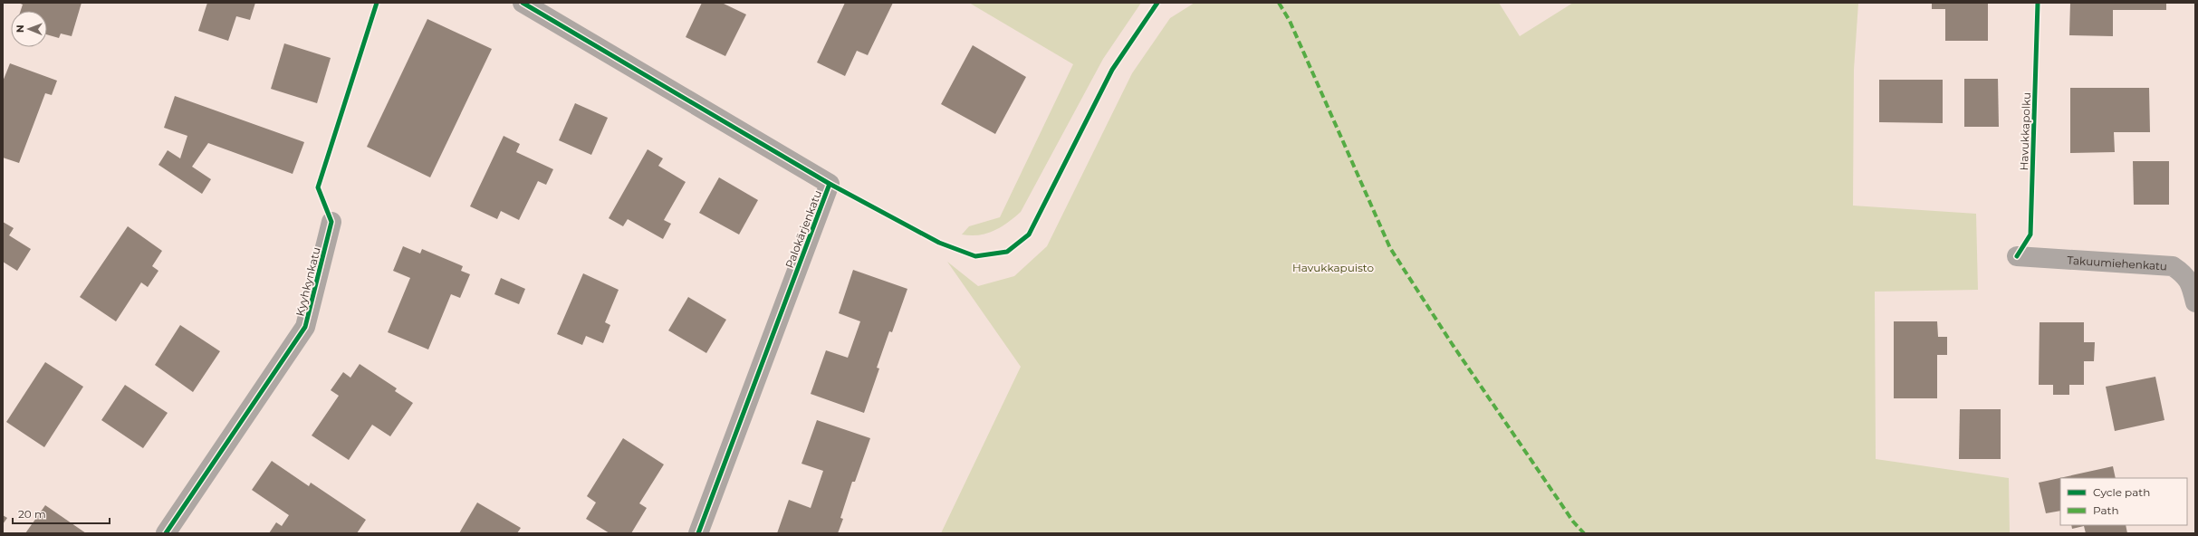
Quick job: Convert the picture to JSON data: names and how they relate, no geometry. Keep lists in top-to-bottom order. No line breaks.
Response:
{"streets":{"street":["Palokärjenkatu","Takuumiehenkatu","Kyyhkynkatu"],"cycle path":["Havukkapolku"]},"parks":["Havukkapuisto"],"legend":["Cycle path","Path"],"scale_bar":"20 m","north":"left"}
